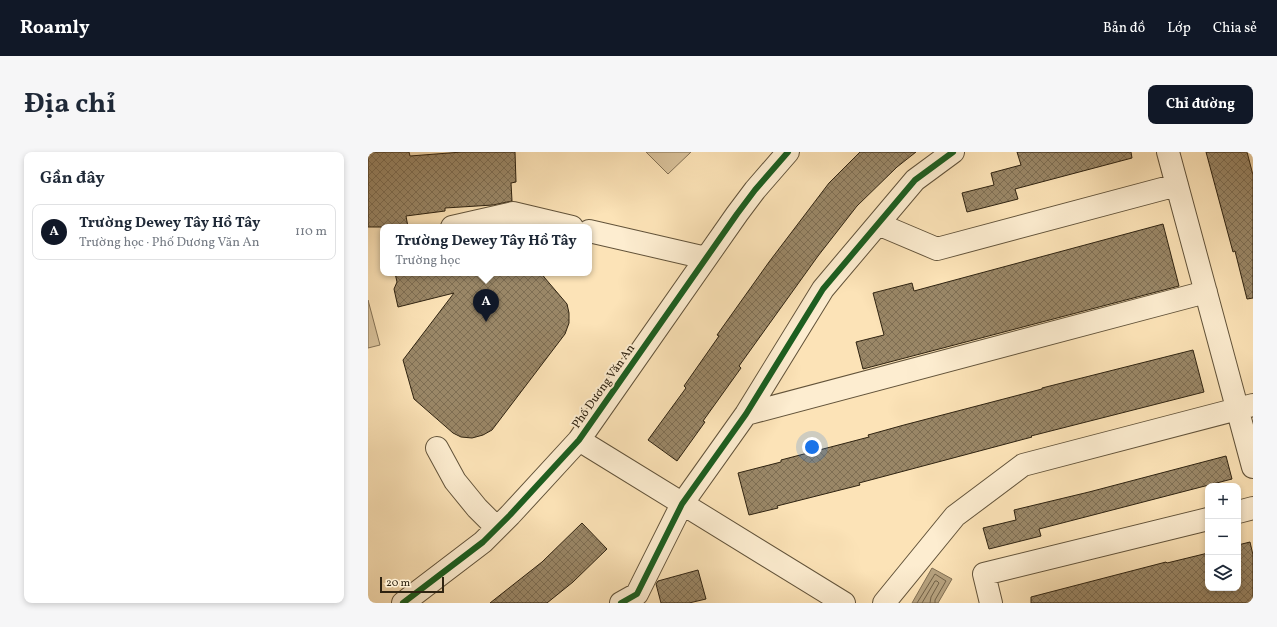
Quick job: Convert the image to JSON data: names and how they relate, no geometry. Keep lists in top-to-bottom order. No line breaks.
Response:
{"streets":{"street":["Phố Dương Văn An"]},"scale_bar":"20 m","page":{"header":"Roamly","nav":["Bản đồ","Lớp","Chia sẻ"],"title":"Địa chỉ","buttons":"Chỉ đường","heading":"Gần đây","list":[{"mark":"A","name":"Trường Dewey Tây Hồ Tây","note":"Trường học · Phố Dương Văn An","value":"110 m"}],"popup":["Trường Dewey Tây Hồ Tây","Trường học"],"pins":"A","map_buttons":["+","−"],"scale":"20 m"}}
